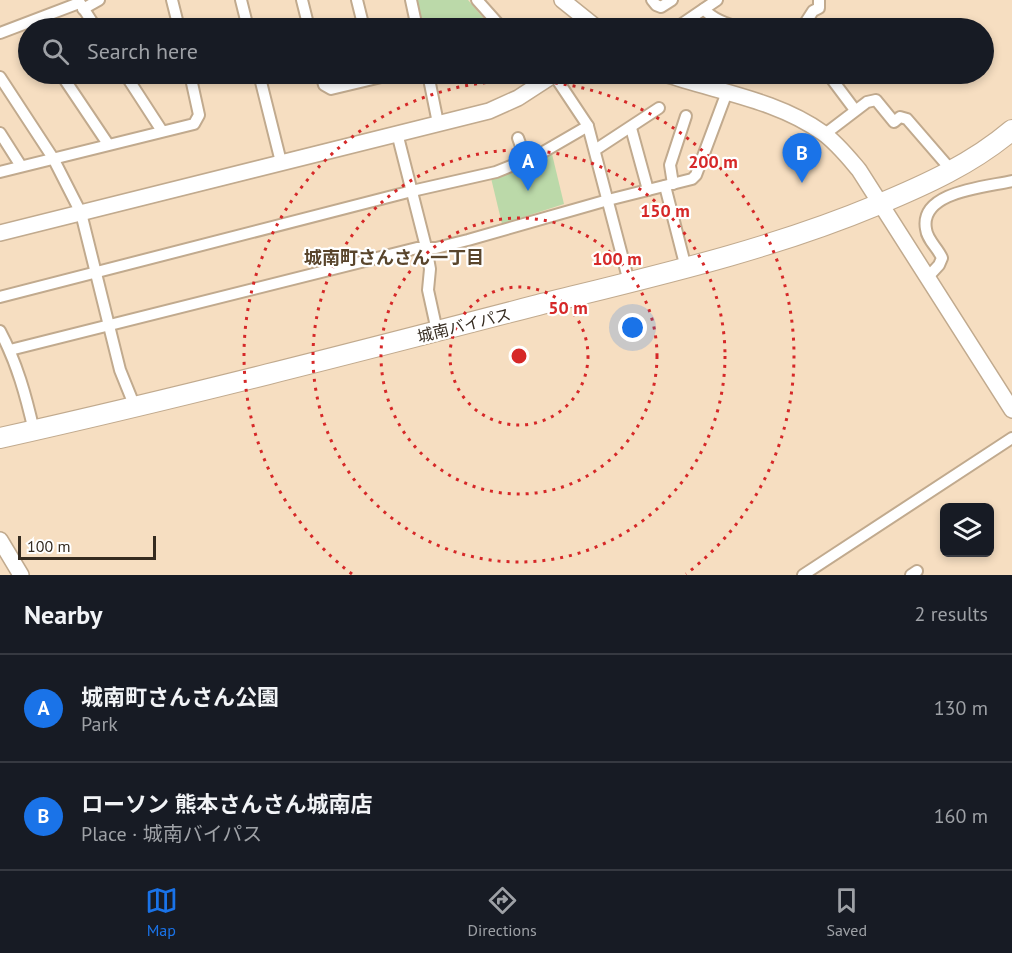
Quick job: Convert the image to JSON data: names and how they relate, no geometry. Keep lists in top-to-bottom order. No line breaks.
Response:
{"streets":{"highway":["城南バイパス"]},"districts":["城南町さんさん一丁目"],"scale_bar":"100 m","page":{"search":"Search here","pins":["B","A"],"scale":"100 m","heading":["Nearby","2 results"],"list":[{"mark":"A","name":"城南町さんさん公園","note":"Park","value":"130 m"},{"mark":"B","name":"ローソン 熊本さんさん城南店","note":"Place · 城南バイパス","value":"160 m"}],"nav":["Map","Directions","Saved"]},"rings":["200 m","150 m","100 m","50 m"]}
